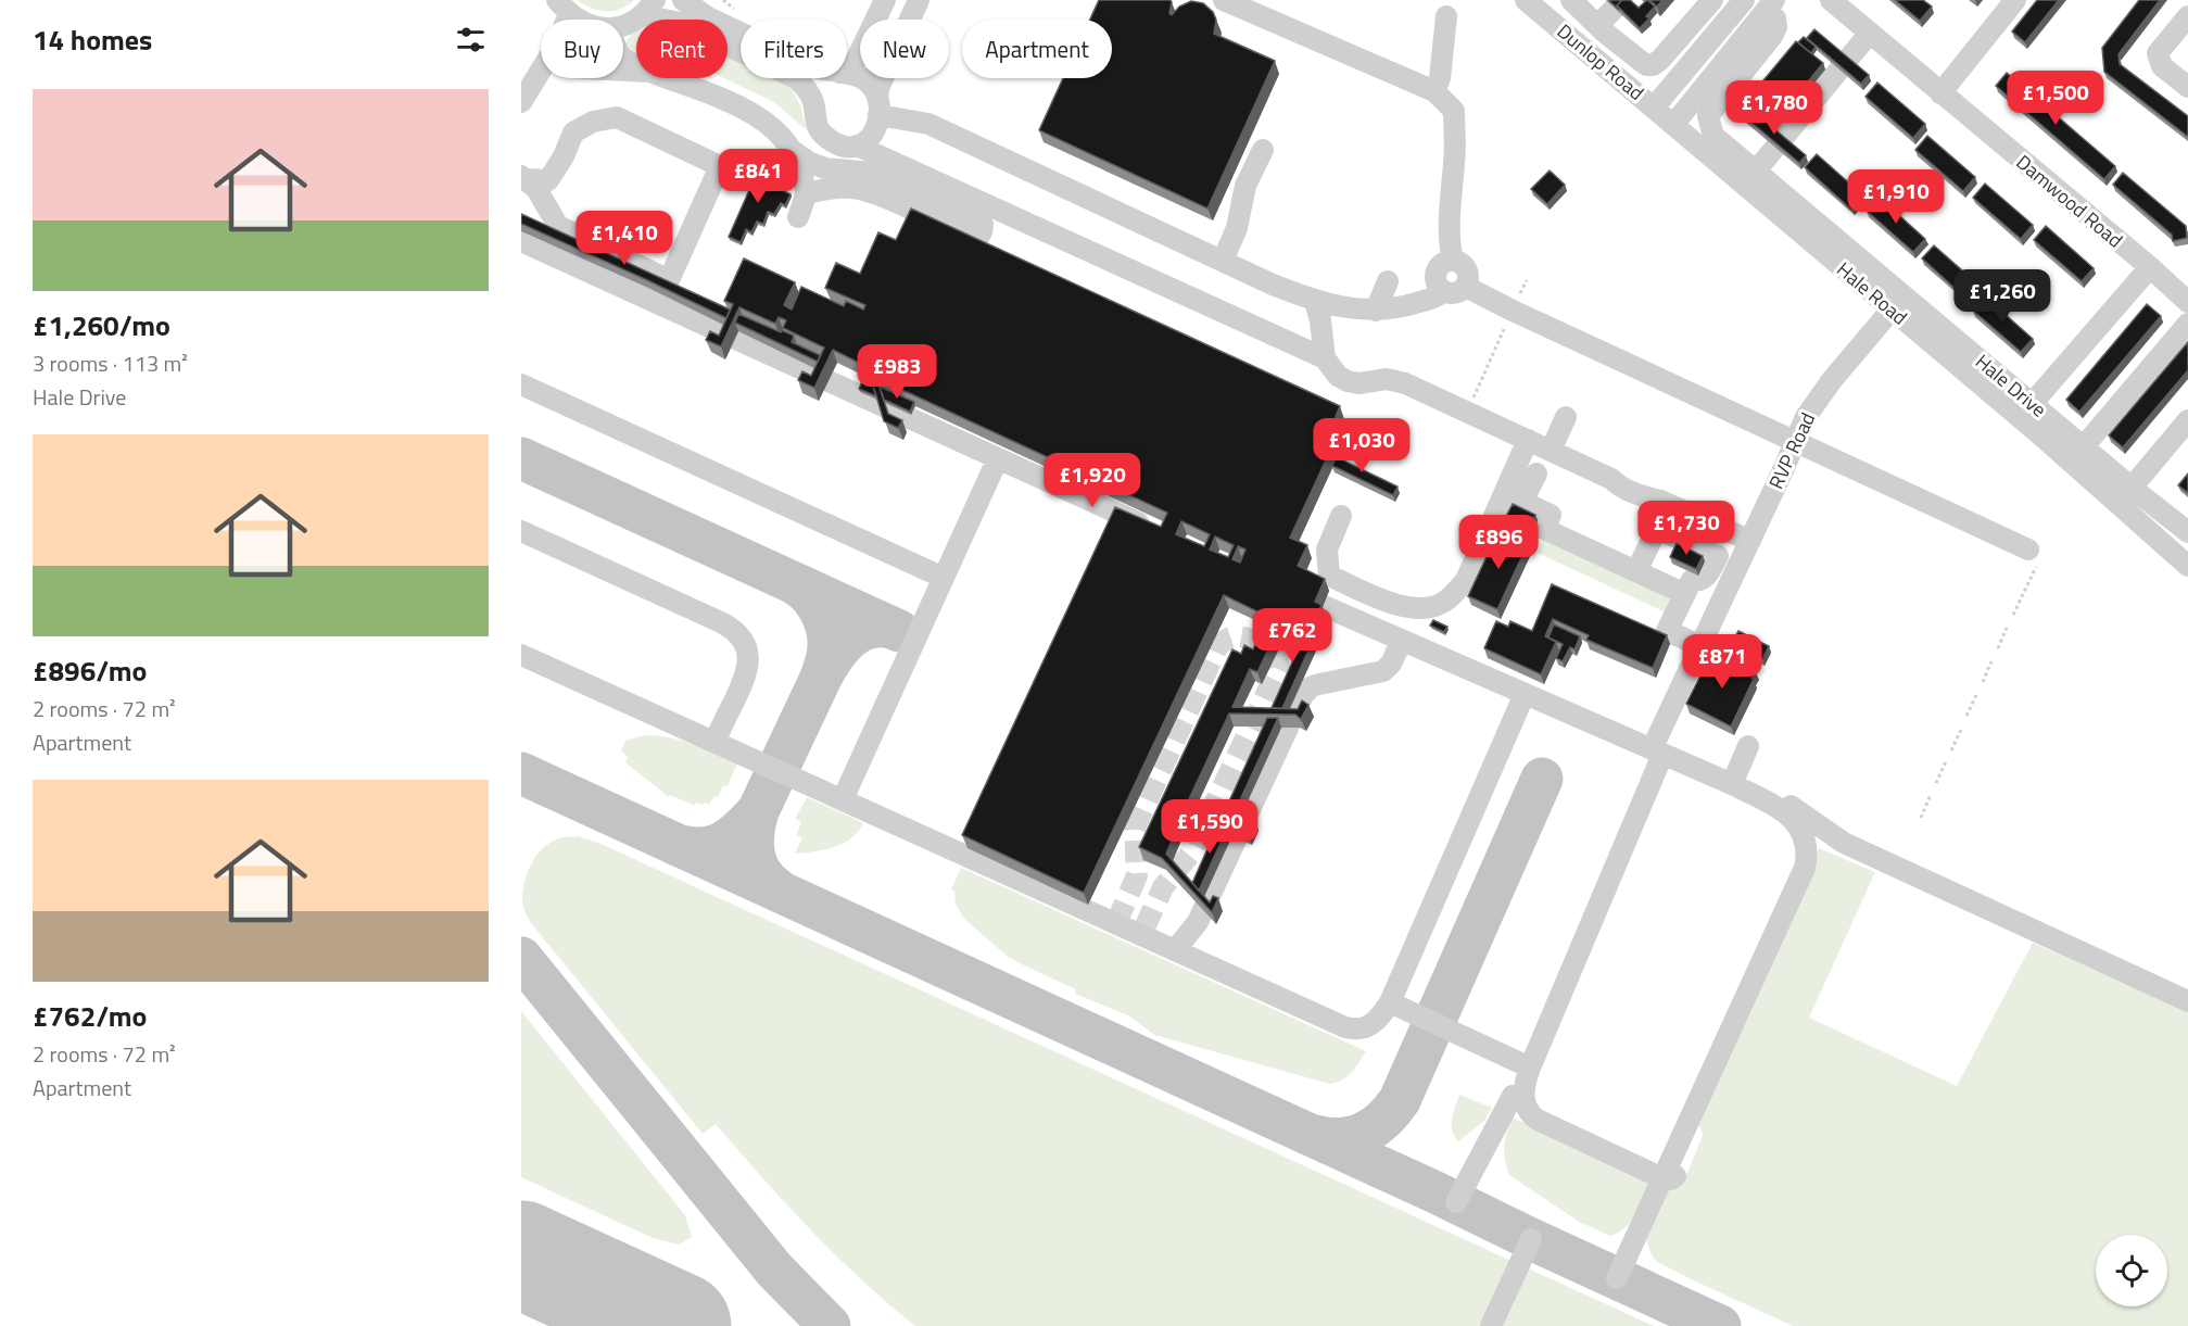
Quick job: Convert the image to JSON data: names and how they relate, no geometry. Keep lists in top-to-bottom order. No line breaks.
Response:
{"streets":{"street":["Dunlop Road","Damwood Road","Hale Road","Hale Drive","RVP Road"]},"crossings":[["Dunlop Road","Hale Road"],["Hale Road","Hale Drive"],["Hale Road","RVP Road"]],"page":{"heading":"14 homes","chip":["Buy","Rent","Filters","New","Apartment"],"price":["£1,500","£1,780","£841","£1,910","£1,410","£1,260","£983","£1,030","£1,920","£1,730","£896","£762","£871","£1,590"],"list":[{"name":"£1,260/mo","note":"3 rooms · 113 m² · Hale Drive"},{"name":"£896/mo","note":"2 rooms · 72 m² · Apartment"},{"name":"£762/mo","note":"2 rooms · 72 m² · Apartment"}]}}
